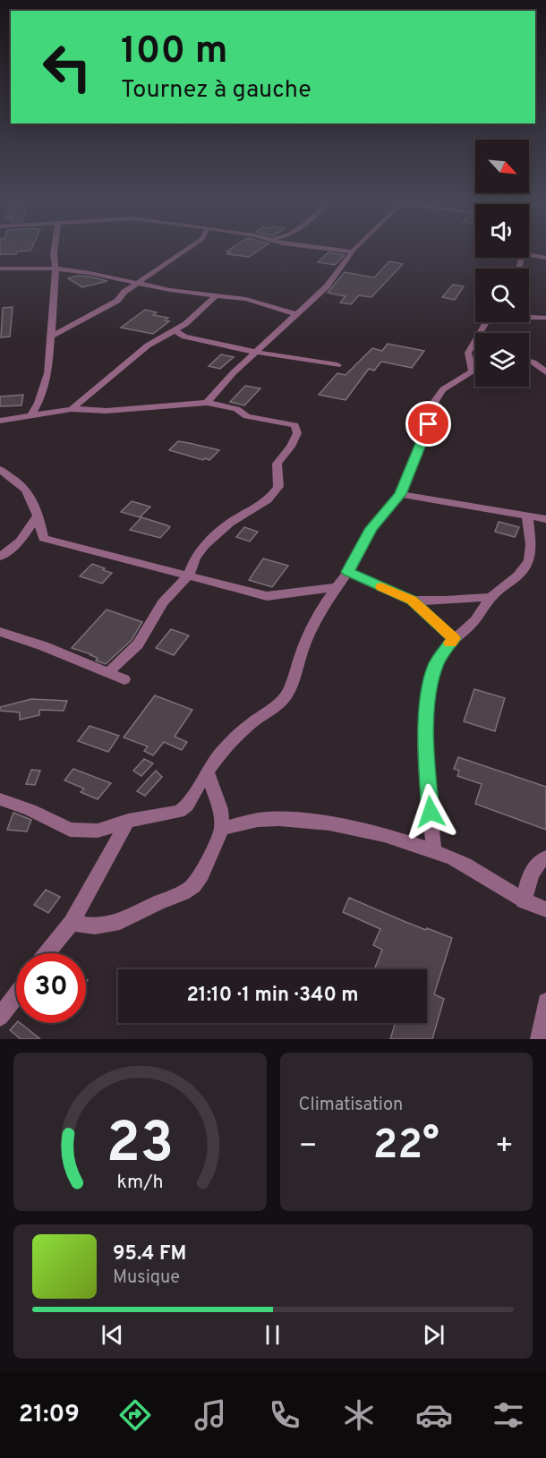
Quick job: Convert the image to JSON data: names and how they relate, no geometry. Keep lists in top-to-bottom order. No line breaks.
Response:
{"north":"bottom right","page":{"turn":["100 m","Tournez à gauche"],"limit":"30","trip":"21:10 · 1 min · 340 m","tile":"Climatisation","heat":["−","22°","+"],"song":["95.4 FM","Musique"],"tabs":"21:09","gauge":["23","km/h"]}}
